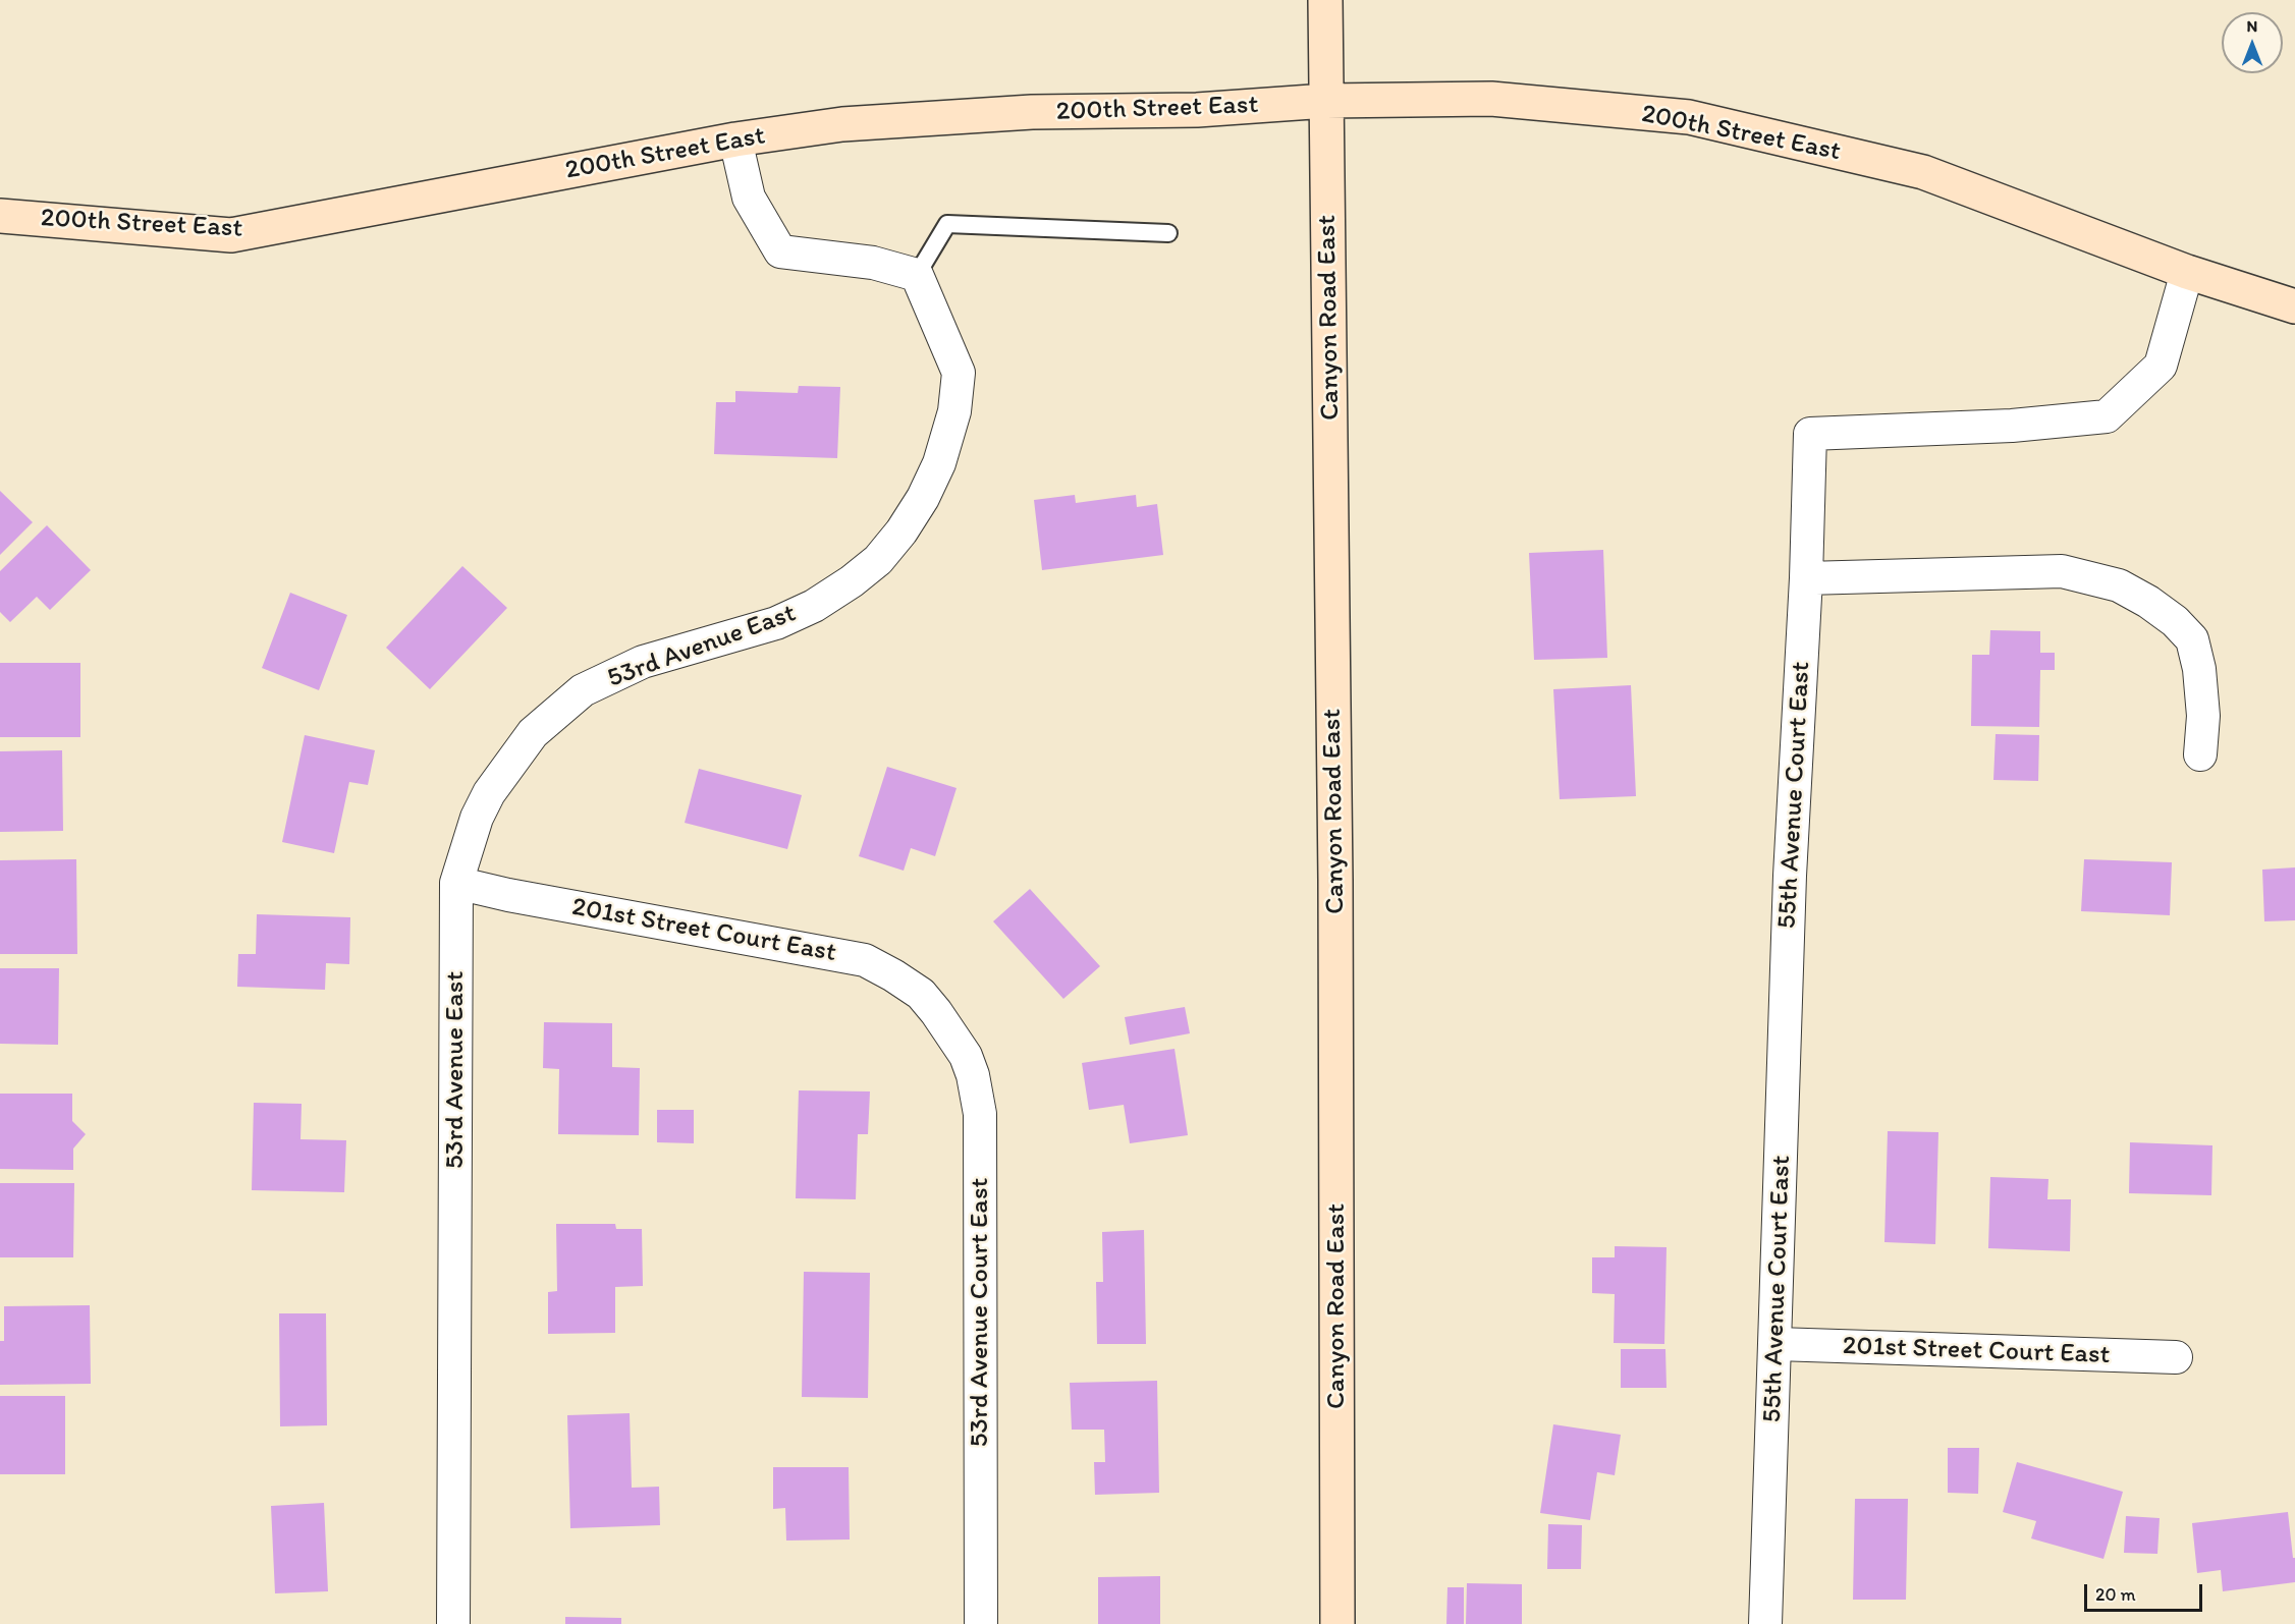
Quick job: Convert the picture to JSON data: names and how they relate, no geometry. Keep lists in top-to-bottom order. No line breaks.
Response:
{"streets":{"street":["200th Street East","Canyon Road East","53rd Avenue East","55th Avenue Court East","201st Street Court East","53rd Avenue Court East"]},"crossings":[["200th Street East","Canyon Road East"],["200th Street East","55th Avenue Court East"],["53rd Avenue East","201st Street Court East"],["55th Avenue Court East","201st Street Court East"],["201st Street Court East","53rd Avenue Court East"]],"scale_bar":"20 m","north":"top"}
